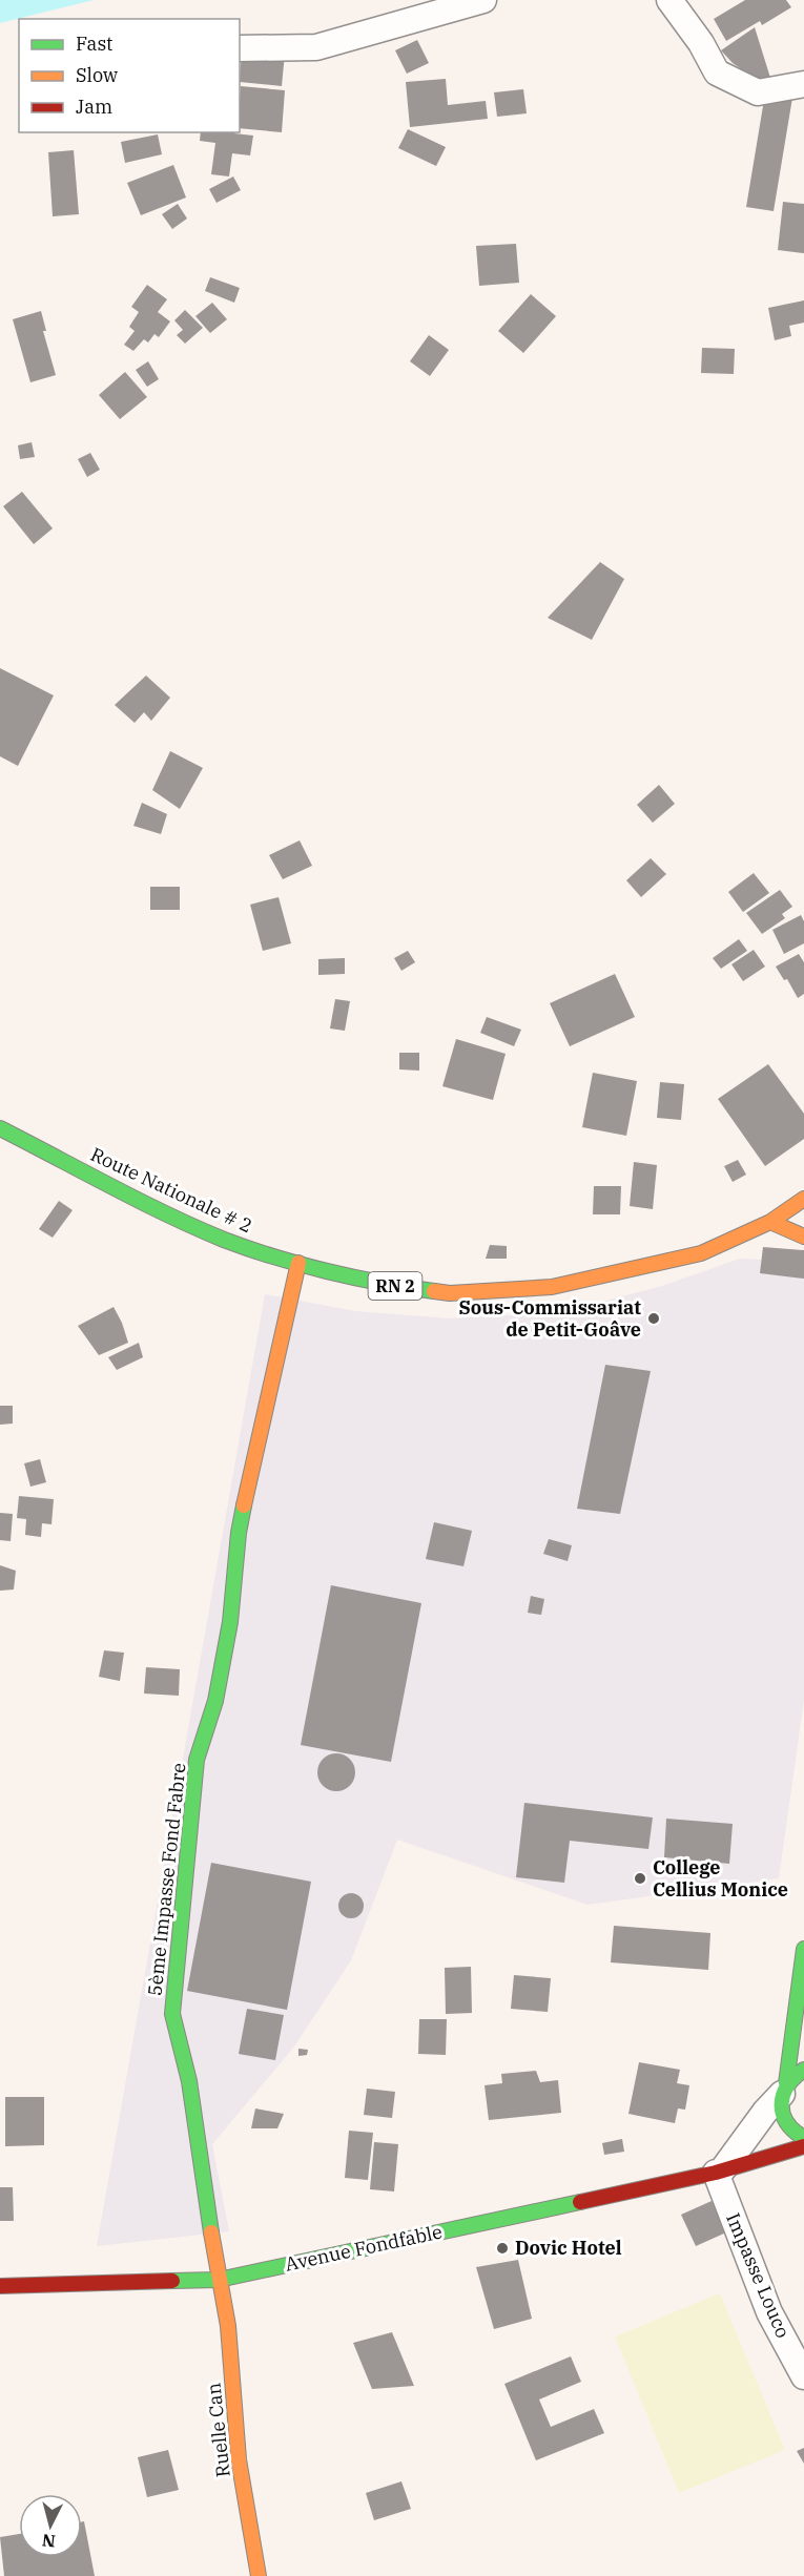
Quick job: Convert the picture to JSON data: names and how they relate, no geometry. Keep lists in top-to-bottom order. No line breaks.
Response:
{"streets":{"street":["Route Nationale # 2","RN 2","5ème Impasse Fond Fabre","Avenue Fondfable","Impasse Louco","Ruelle Can"]},"crossings":[["Route Nationale # 2","5ème Impasse Fond Fabre"],["5ème Impasse Fond Fabre","Avenue Fondfable"],["5ème Impasse Fond Fabre","Ruelle Can"],["Avenue Fondfable","Impasse Louco"],["Avenue Fondfable","Ruelle Can"]],"places":["Sous-Commissariat de Petit-Goâve","College Cellius Monice","Dovic Hotel"],"legend":["Fast","Slow","Jam"],"north":"bottom"}
